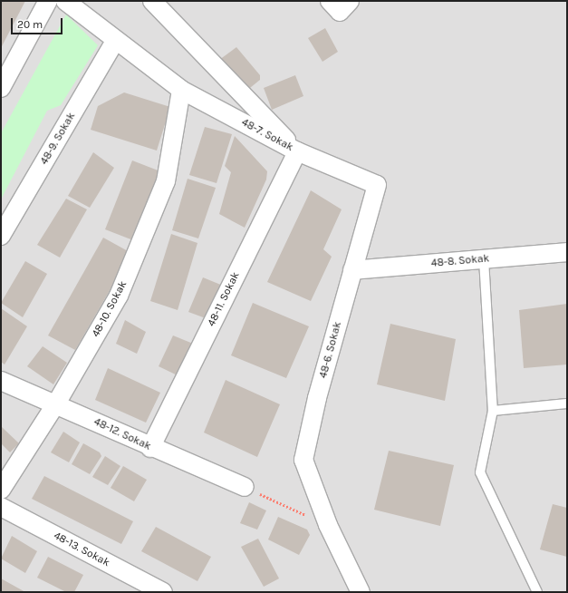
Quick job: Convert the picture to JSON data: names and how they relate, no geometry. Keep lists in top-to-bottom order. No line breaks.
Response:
{"streets":{"street":["48-7. Sokak","48-9. Sokak","48-8. Sokak","48-11. Sokak","48-10. Sokak","48-6. Sokak","48-12. Sokak","48-13. Sokak"]},"crossings":[["48-7. Sokak","48-9. Sokak"],["48-7. Sokak","48-11. Sokak"],["48-7. Sokak","48-10. Sokak"],["48-7. Sokak","48-6. Sokak"],["48-8. Sokak","48-6. Sokak"],["48-11. Sokak","48-6. Sokak"],["48-11. Sokak","48-12. Sokak"],["48-10. Sokak","48-12. Sokak"]],"scale_bar":"20 m"}
